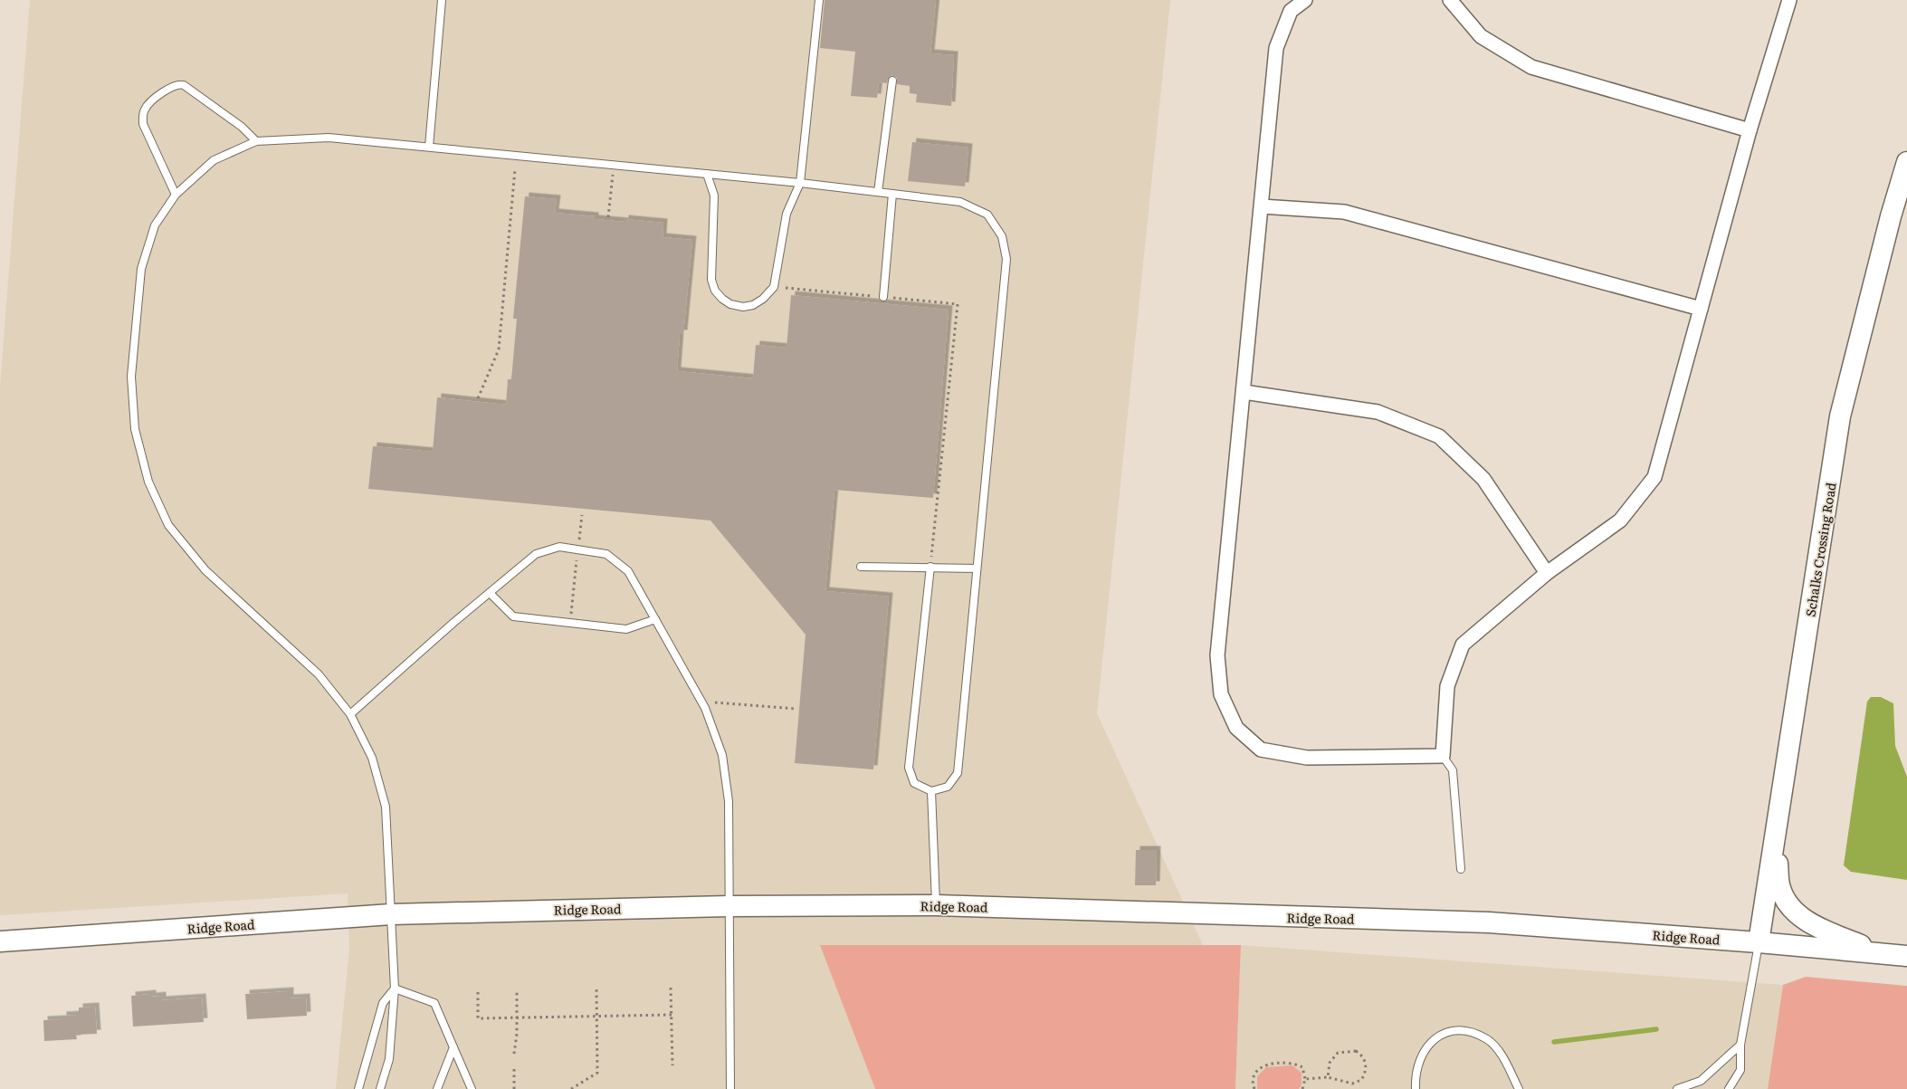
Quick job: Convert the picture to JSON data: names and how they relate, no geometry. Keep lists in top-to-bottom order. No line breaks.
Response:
{"streets":{"street":["Schalks Crossing Road","Ridge Road"]},"crossings":[["Schalks Crossing Road","Ridge Road"]]}
